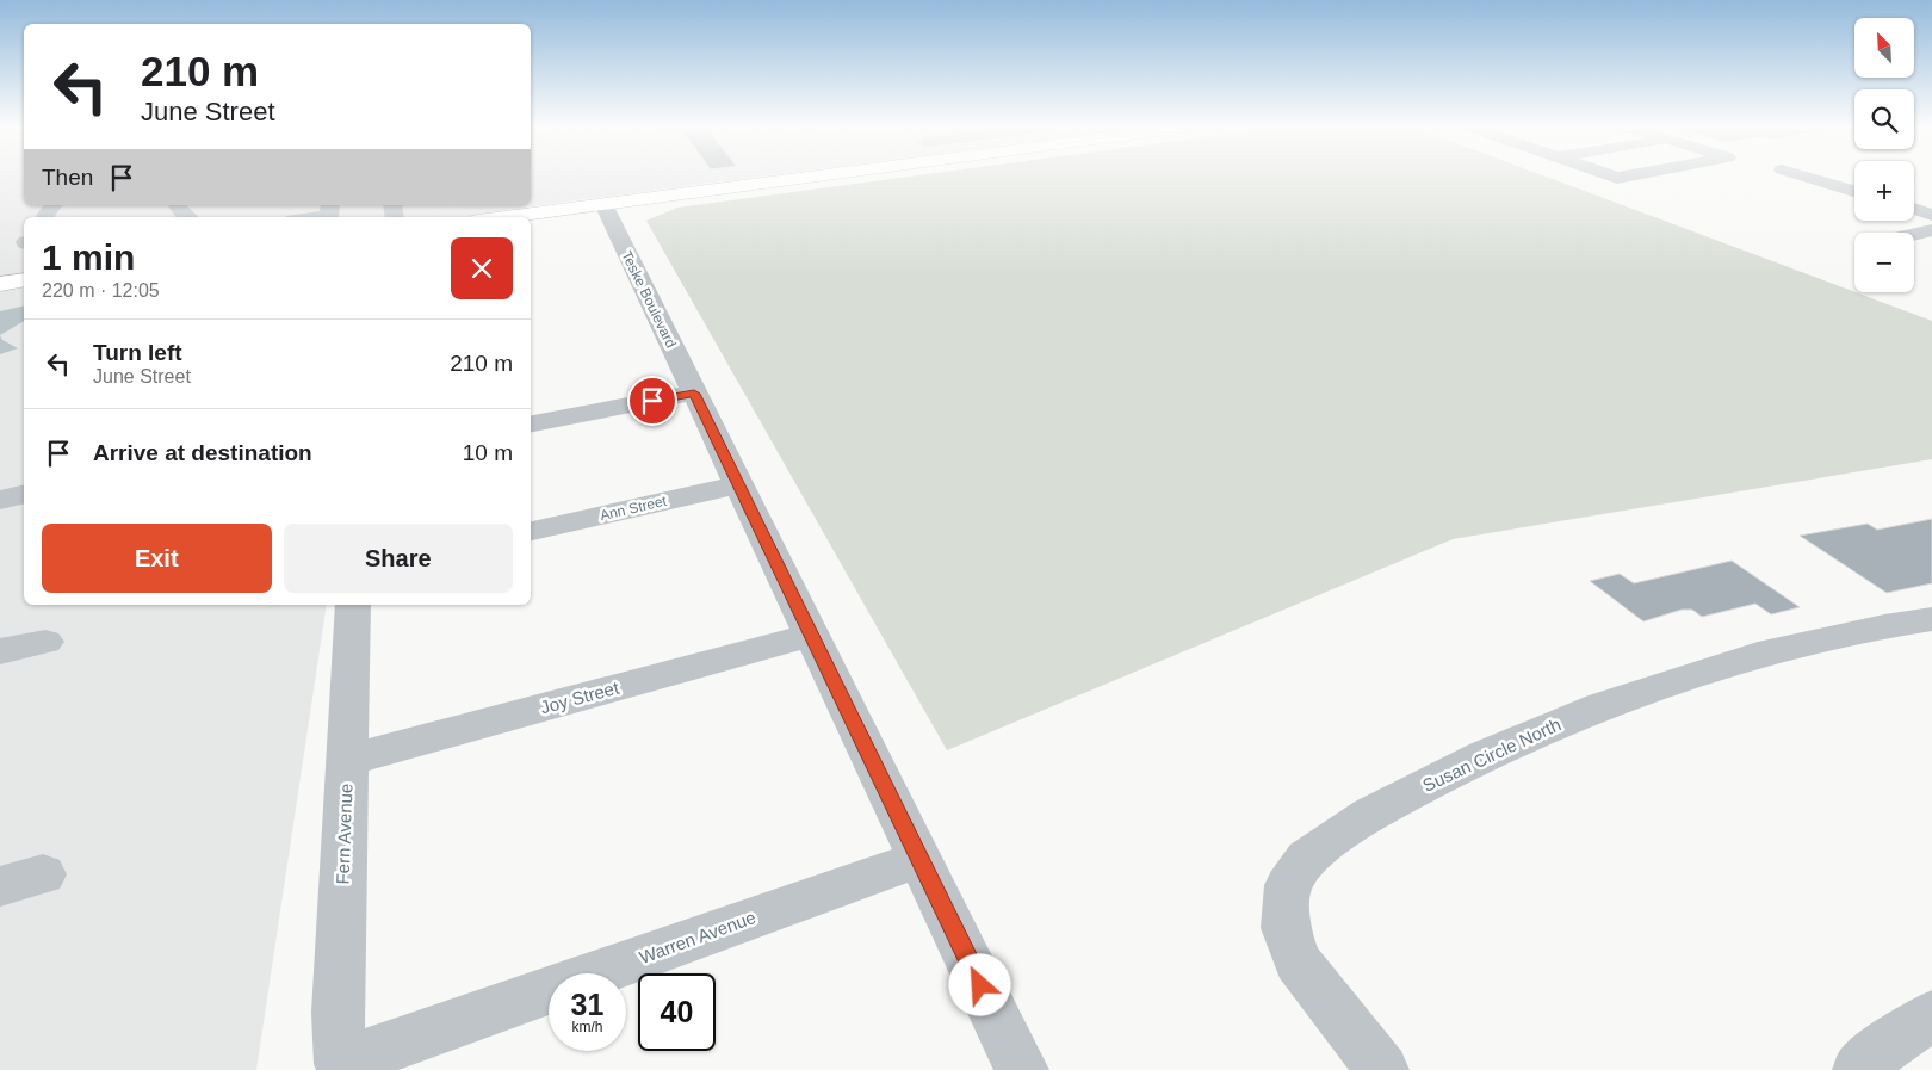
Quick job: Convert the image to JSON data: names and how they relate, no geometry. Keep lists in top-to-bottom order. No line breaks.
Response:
{"streets":{"street":["Teske Boulevard","Ann Street","Joy Street","Susan Circle North","Fern Avenue","Warren Avenue"]},"crossings":[["Teske Boulevard","Ann Street"],["Teske Boulevard","Joy Street"],["Teske Boulevard","Warren Avenue"],["Joy Street","Fern Avenue"],["Fern Avenue","Warren Avenue"]],"north":"top left","page":{"map_buttons":["+","−"],"turn":["210 m","June Street"],"then":"Then","heading":["1 min","220 m · 12:05"],"list":[{"name":"Turn left","note":"June Street","value":"210 m"},{"name":"Arrive at destination","value":"10 m"}],"buttons":["Exit","Share"],"speed":"31 km/h","limit":"40"}}
